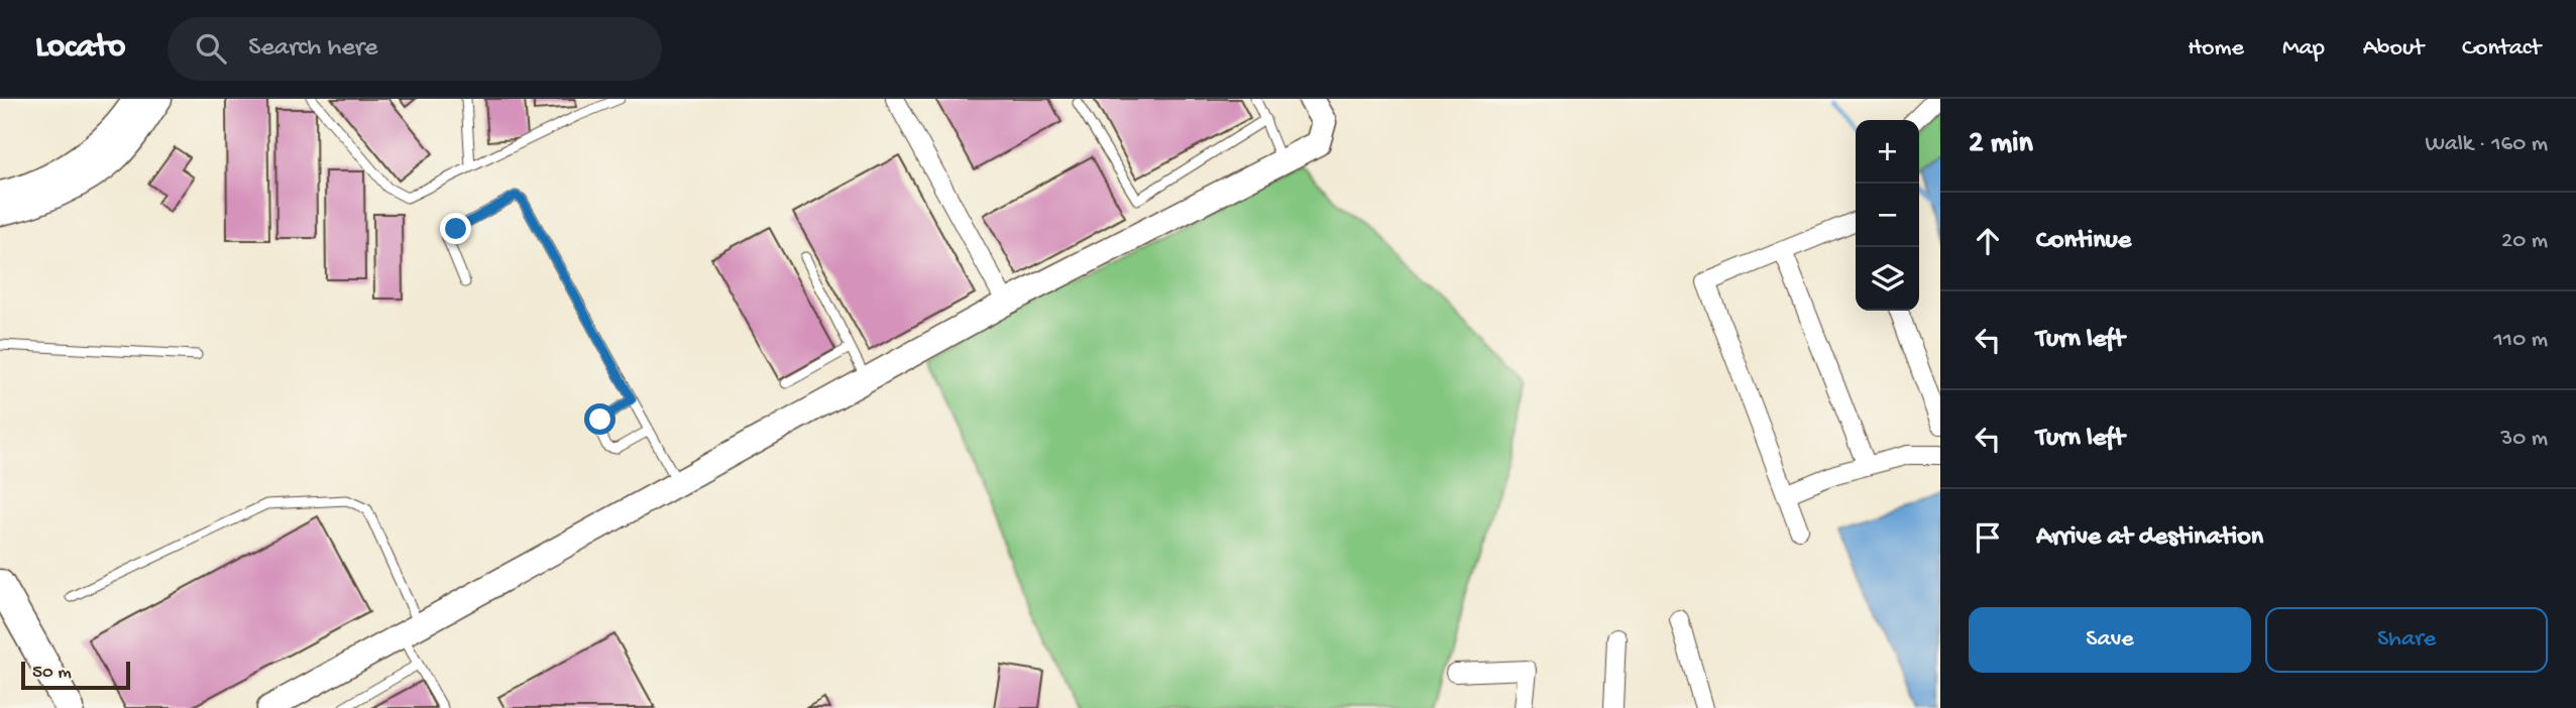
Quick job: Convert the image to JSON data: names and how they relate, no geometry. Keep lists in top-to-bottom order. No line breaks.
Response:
{"scale_bar":"50 m","page":{"header":"Locato","search":"Search here","nav":["Home","Map","About","Contact"],"heading":["2 min","Walk · 160 m"],"map_buttons":["+","−"],"list":[["Continue","20 m"],["Turn left","110 m"],["Turn left","30 m"],"Arrive at destination"],"buttons":["Save","Share"],"scale":"50 m"}}
